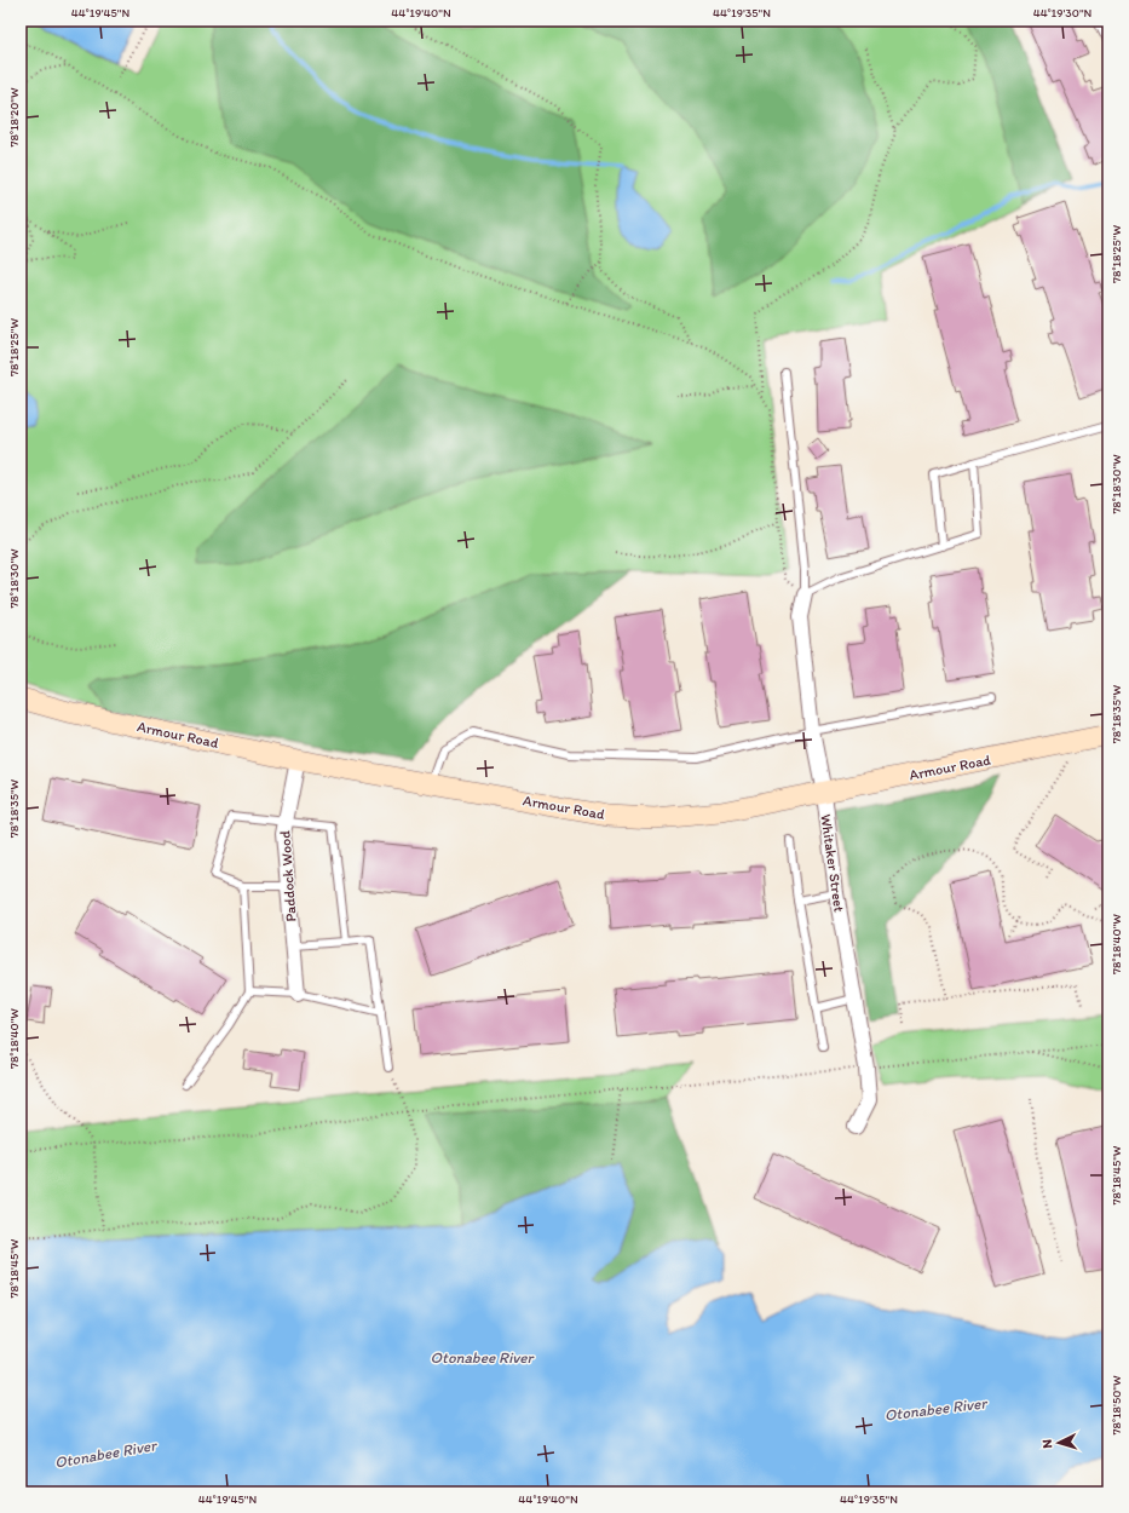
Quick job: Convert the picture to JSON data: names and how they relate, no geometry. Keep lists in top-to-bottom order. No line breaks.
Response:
{"streets":{"main road":["Armour Road"],"street":["Whitaker Street","Paddock Wood"]},"crossings":[["Armour Road","Whitaker Street"],["Armour Road","Paddock Wood"]],"water":["Otonabee River"],"north":"left","coordinates":["44°19'45\"N","44°19'40\"N","44°19'35\"N","44°19'30\"N","78°18'20\"W","78°18'25\"W","78°18'30\"W","78°18'35\"W","78°18'40\"W","78°18'45\"W","78°18'50\"W"]}
